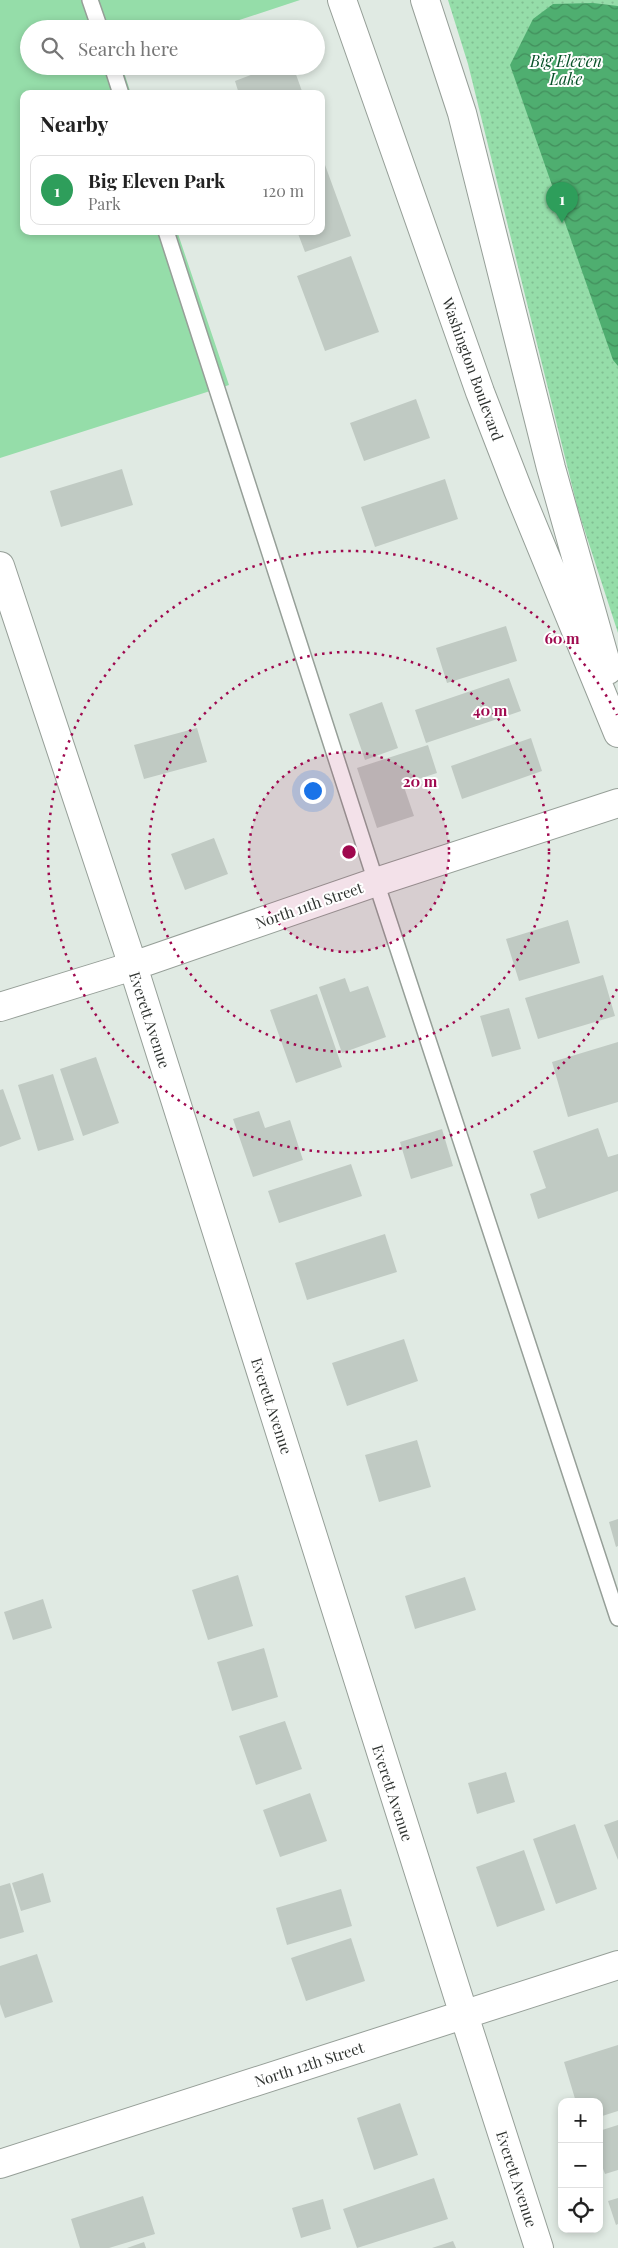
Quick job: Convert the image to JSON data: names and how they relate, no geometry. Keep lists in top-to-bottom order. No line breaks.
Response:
{"streets":{"street":["Washington Boulevard","North 11th Street","Everett Avenue","North 12th Street"]},"crossings":[["North 11th Street","Everett Avenue"],["Everett Avenue","North 12th Street"]],"water":["Big Eleven Lake"],"page":{"search":"Search here","heading":"Nearby","list":[{"mark":"1","name":"Big Eleven Park","note":"Park","value":"120 m"}],"pins":"1","map_buttons":["+","−"]},"rings":["60 m","40 m","20 m"]}
